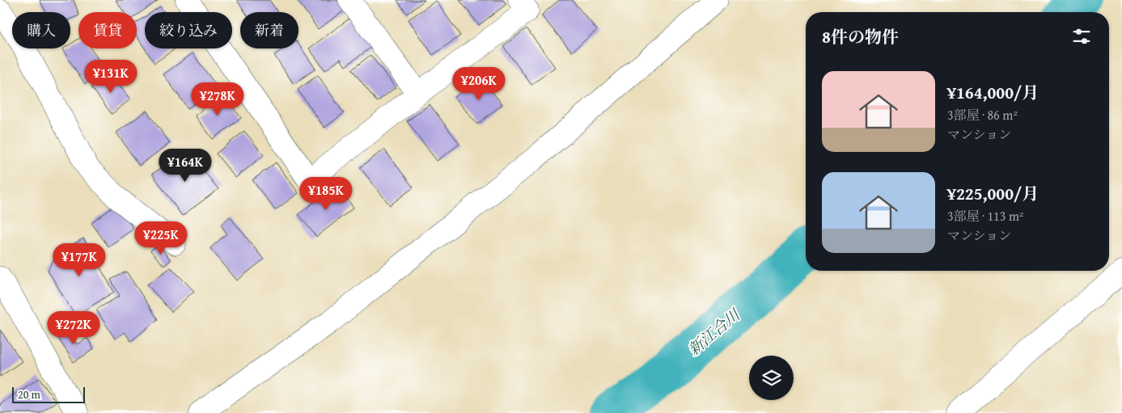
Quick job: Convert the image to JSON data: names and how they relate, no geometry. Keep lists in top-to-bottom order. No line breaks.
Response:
{"water":["新江合川"],"scale_bar":"20 m","page":{"chip":["購入","賃貸","絞り込み","新着"],"heading":"8件の物件","price":["¥131K","¥206K","¥278K","¥164K","¥185K","¥225K","¥177K","¥272K"],"list":[{"name":"¥164,000/月","note":"3部屋 · 86 m² · マンション"},{"name":"¥225,000/月","note":"3部屋 · 113 m² · マンション"}],"scale":"20 m"}}
